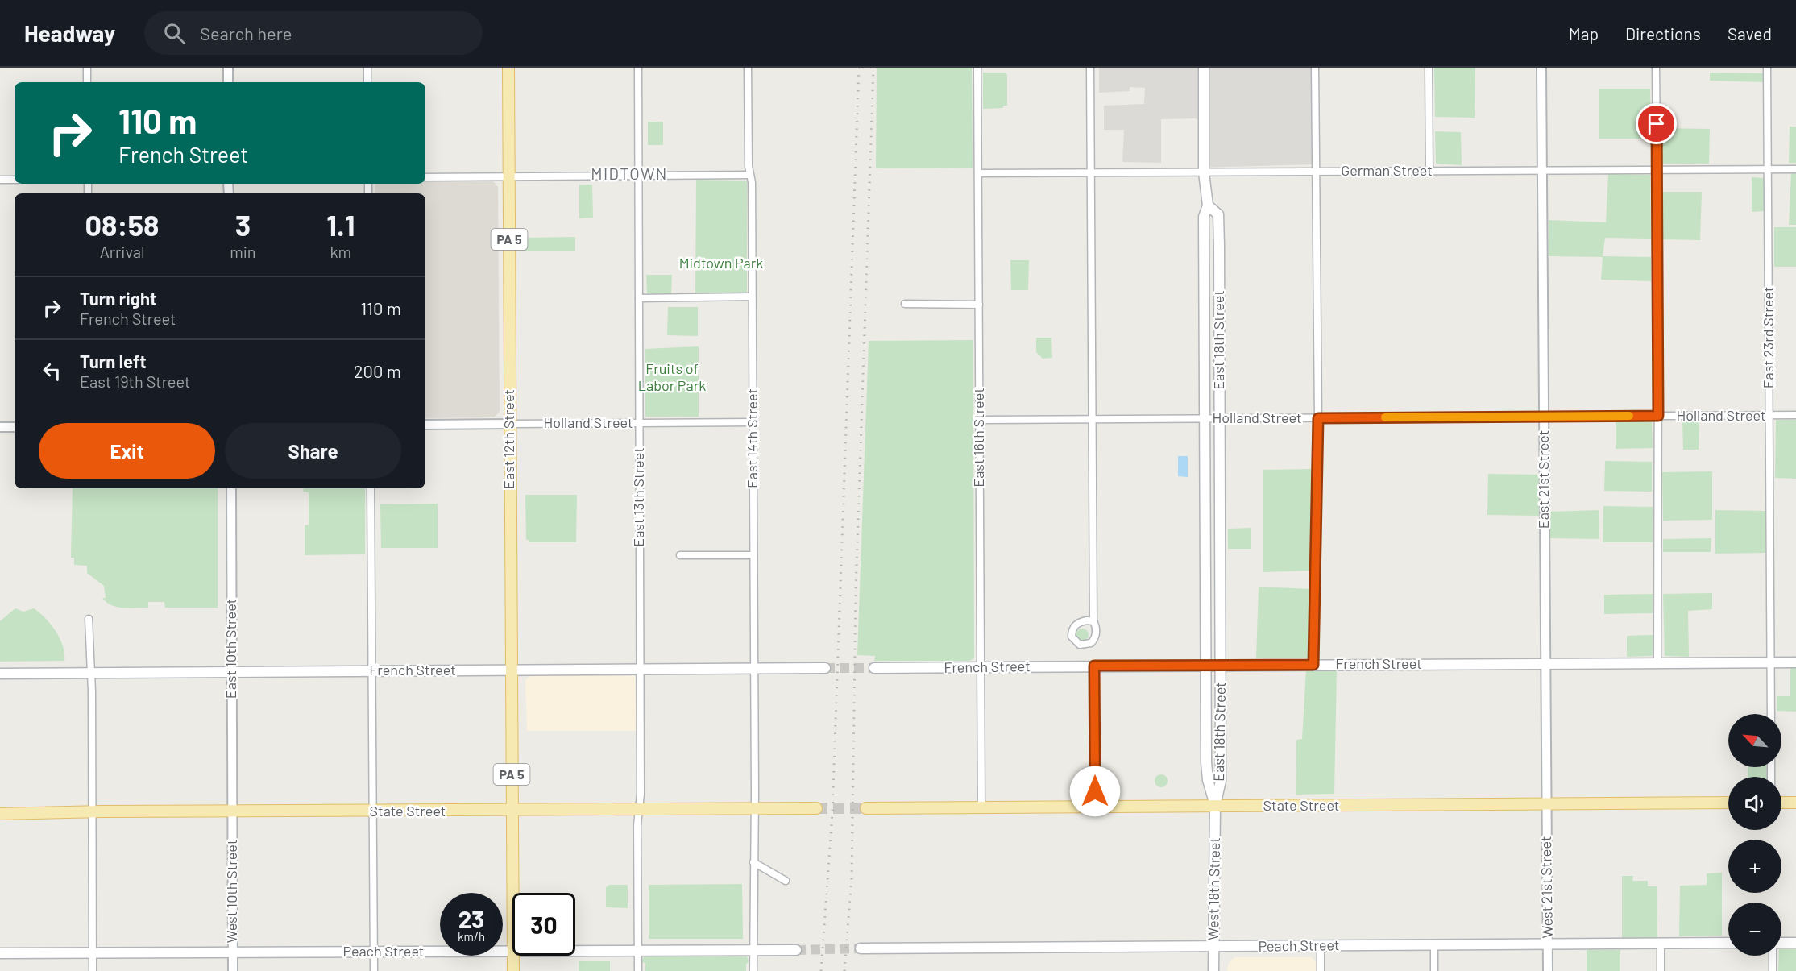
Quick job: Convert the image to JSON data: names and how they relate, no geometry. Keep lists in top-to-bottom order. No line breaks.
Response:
{"streets":{"main road":["PA 5","East 18th Street","East 12th Street","French Street","State Street","West 18th Street","Peach Street"],"street":["German Street","East 23rd Street","Holland Street","East 16th Street","East 14th Street","East 21st Street","East 13th Street","East 10th Street","West 21st Street","West 10th Street"]},"crossings":[["German Street","East 23rd Street"],["German Street","East 18th Street"],["German Street","East 16th Street"],["German Street","East 21st Street"],["PA 5","East 12th Street"],["PA 5","State Street"],["East 23rd Street","Holland Street"],["East 23rd Street","French Street"],["East 18th Street","Holland Street"],["East 18th Street","French Street"],["East 18th Street","State Street"],["East 18th Street","West 18th Street"],["Holland Street","East 16th Street"],["Holland Street","East 14th Street"],["Holland Street","East 12th Street"],["Holland Street","East 21st Street"],["Holland Street","East 13th Street"],["East 16th Street","French Street"],["East 16th Street","State Street"],["East 14th Street","French Street"],["East 14th Street","State Street"],["East 14th Street","Peach Street"],["East 12th Street","French Street"],["East 12th Street","State Street"],["East 21st Street","French Street"],["East 21st Street","State Street"],["East 21st Street","West 21st Street"],["East 13th Street","French Street"],["East 13th Street","State Street"],["East 13th Street","Peach Street"],["East 10th Street","French Street"],["East 10th Street","State Street"],["East 10th Street","West 10th Street"],["State Street","West 21st Street"],["State Street","West 18th Street"],["State Street","West 10th Street"],["West 21st Street","Peach Street"],["West 18th Street","Peach Street"],["West 10th Street","Peach Street"]],"districts":["MIDTOWN"],"parks":["Midtown Park","Fruits of Labor Park"],"north":"top left","page":{"header":"Headway","search":"Search here","nav":["Map","Directions","Saved"],"turn":["110 m","French Street"],"eta":["08:58","Arrival","3","min","1.1","km"],"list":[{"name":"Turn right","note":"French Street","value":"110 m"},{"name":"Turn left","note":"East 19th Street","value":"200 m"}],"buttons":["Exit","Share"],"map_buttons":["+","−"],"speed":"23 km/h","limit":"30"}}
